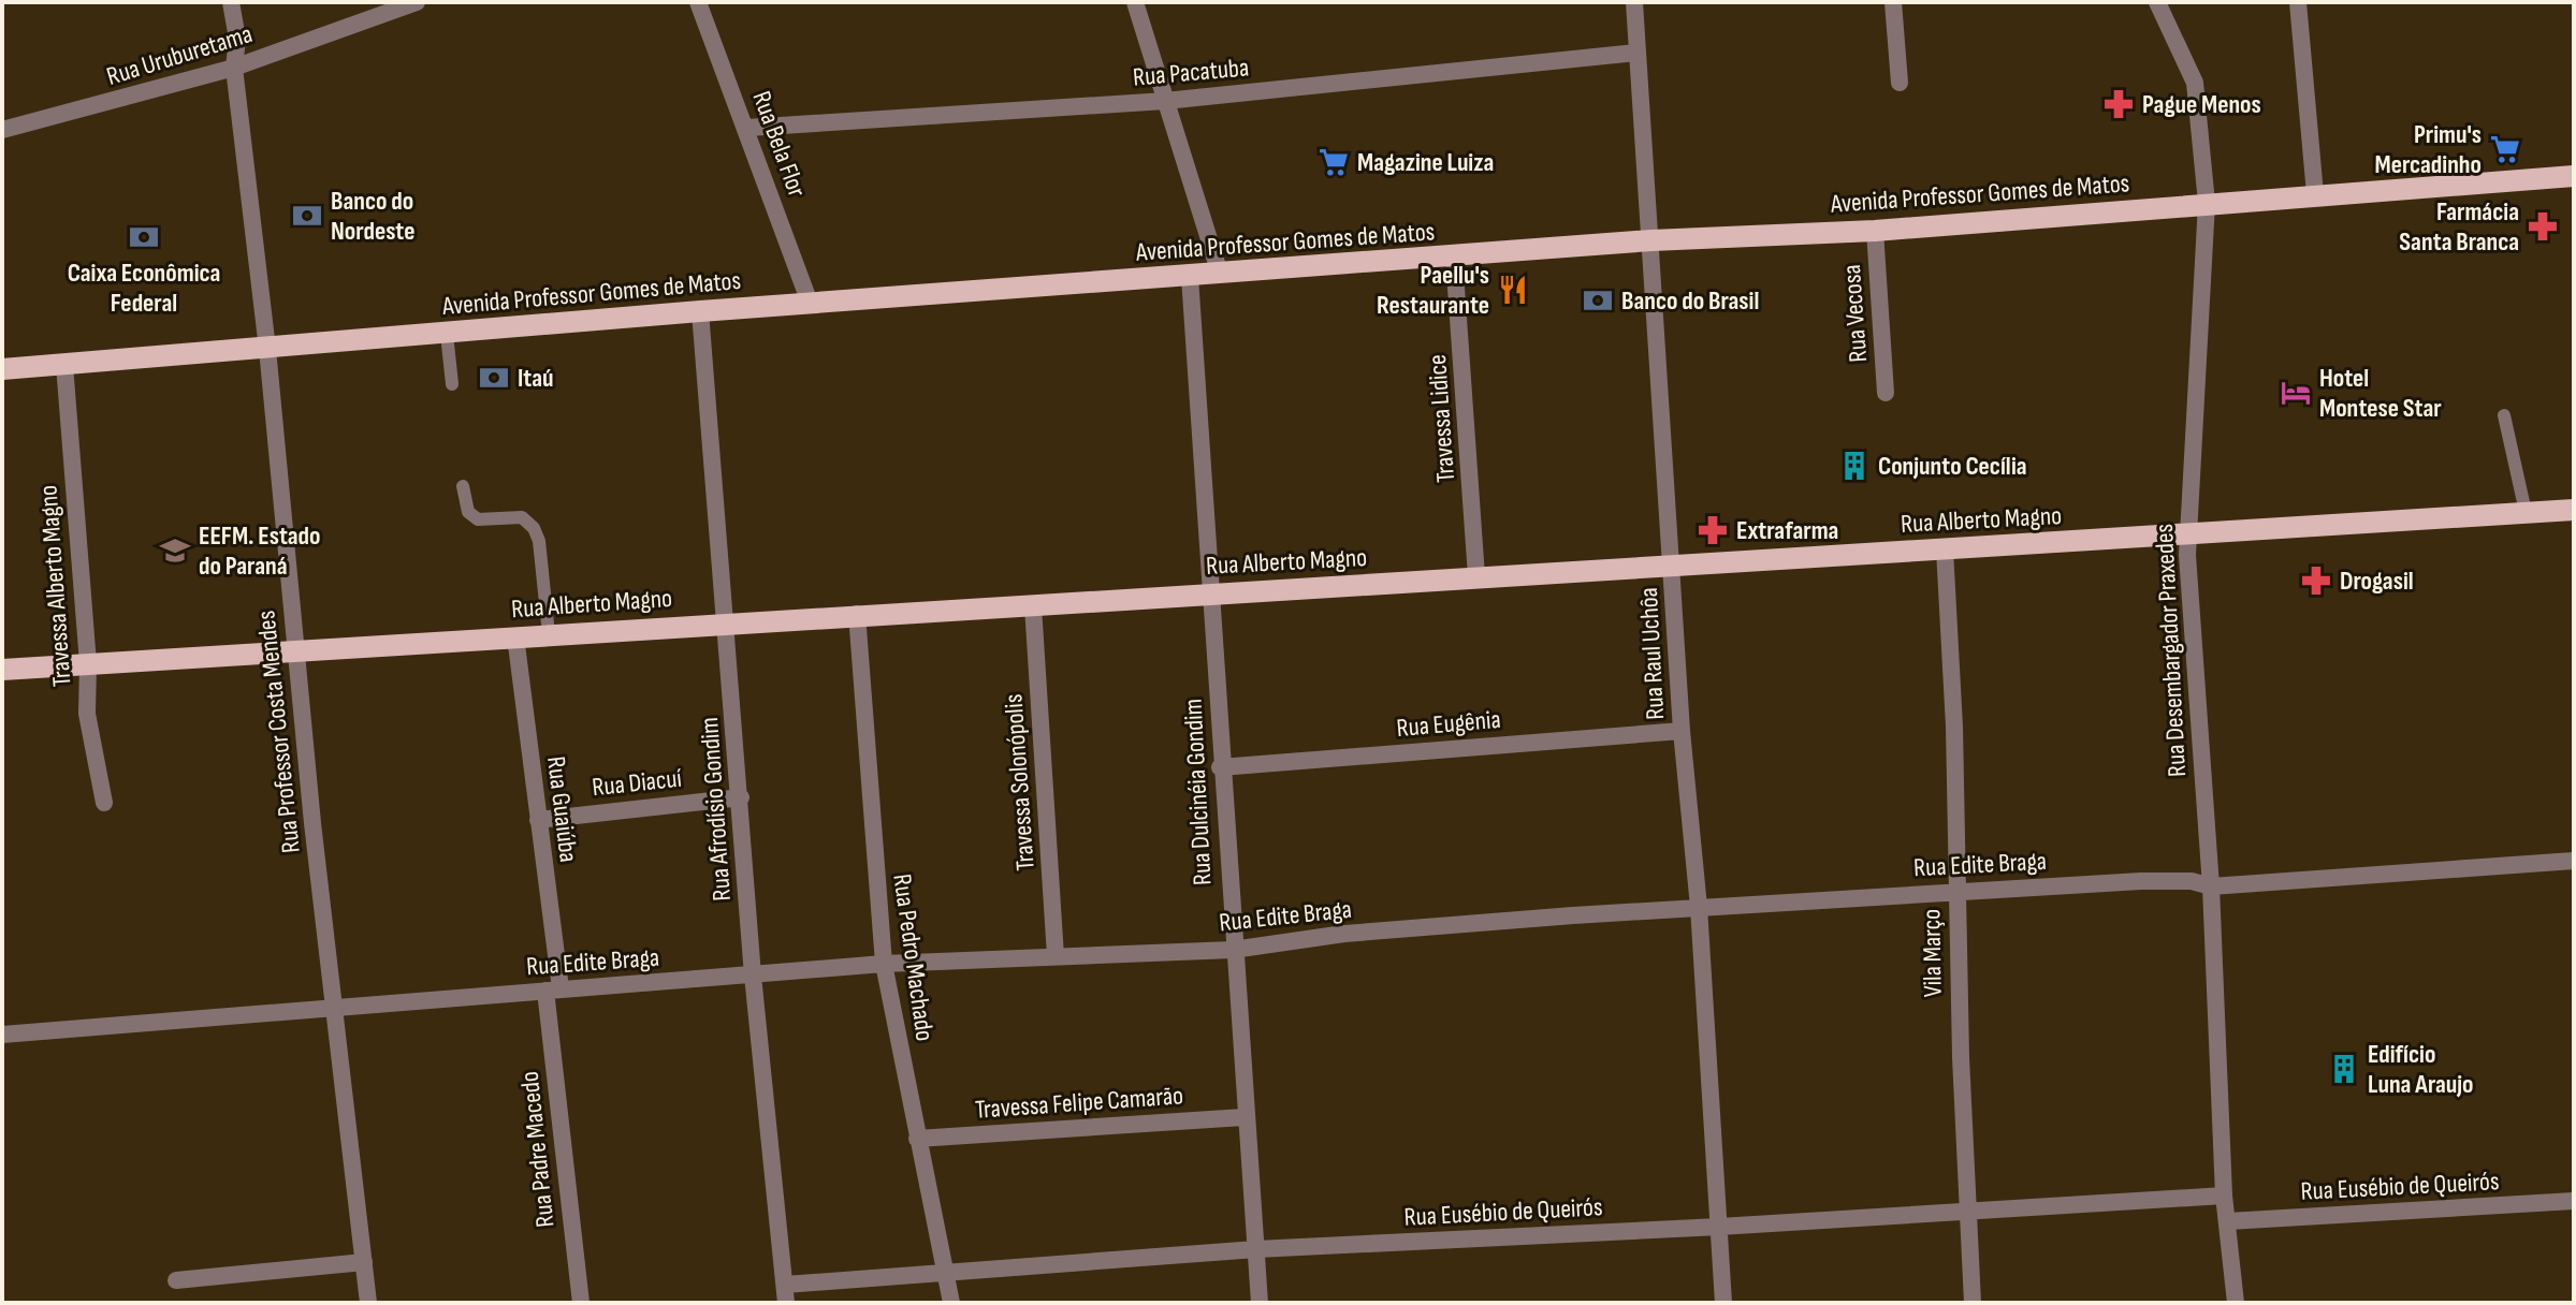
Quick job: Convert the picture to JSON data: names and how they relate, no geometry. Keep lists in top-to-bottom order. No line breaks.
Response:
{"streets":{"main road":["Avenida Professor Gomes de Matos","Rua Alberto Magno"],"street":["Rua Uruburetama","Rua Pacatuba","Rua Bela Flor","Rua Vecosa","Travessa Lidice","Travessa Alberto Magno","Rua Desembargador Praxedes","Rua Raul Uchôa","Rua Eugênia","Rua Professor Costa Mendes","Rua Diacuí","Travessa Solonópolis","Rua Dulcinéia Gondim","Rua Guaiúba","Rua Afrodísio Gondim","Rua Edite Braga","Vila Março","Rua Pedro Machado","Travessa Felipe Camarão","Rua Padre Macedo","Rua Eusébio de Queirós"]},"crossings":[["Rua Uruburetama","Rua Professor Costa Mendes"],["Rua Pacatuba","Rua Bela Flor"],["Rua Pacatuba","Rua Raul Uchôa"],["Rua Bela Flor","Avenida Professor Gomes de Matos"],["Avenida Professor Gomes de Matos","Rua Vecosa"],["Avenida Professor Gomes de Matos","Travessa Lidice"],["Avenida Professor Gomes de Matos","Travessa Alberto Magno"],["Avenida Professor Gomes de Matos","Rua Desembargador Praxedes"],["Avenida Professor Gomes de Matos","Rua Raul Uchôa"],["Avenida Professor Gomes de Matos","Rua Professor Costa Mendes"],["Avenida Professor Gomes de Matos","Rua Dulcinéia Gondim"],["Avenida Professor Gomes de Matos","Rua Afrodísio Gondim"],["Travessa Lidice","Rua Alberto Magno"],["Rua Alberto Magno","Travessa Alberto Magno"],["Rua Alberto Magno","Rua Desembargador Praxedes"],["Rua Alberto Magno","Rua Raul Uchôa"],["Rua Alberto Magno","Rua Professor Costa Mendes"],["Rua Alberto Magno","Travessa Solonópolis"],["Rua Alberto Magno","Rua Dulcinéia Gondim"],["Rua Alberto Magno","Rua Guaiúba"],["Rua Alberto Magno","Rua Afrodísio Gondim"],["Rua Alberto Magno","Vila Março"],["Rua Alberto Magno","Rua Pedro Machado"],["Rua Desembargador Praxedes","Rua Edite Braga"],["Rua Desembargador Praxedes","Rua Eusébio de Queirós"],["Rua Raul Uchôa","Rua Eugênia"],["Rua Raul Uchôa","Rua Edite Braga"],["Rua Raul Uchôa","Rua Eusébio de Queirós"],["Rua Eugênia","Rua Dulcinéia Gondim"],["Rua Professor Costa Mendes","Rua Edite Braga"],["Rua Diacuí","Rua Guaiúba"],["Rua Diacuí","Rua Afrodísio Gondim"],["Travessa Solonópolis","Rua Edite Braga"],["Rua Dulcinéia Gondim","Rua Edite Braga"],["Rua Dulcinéia Gondim","Travessa Felipe Camarão"],["Rua Dulcinéia Gondim","Rua Eusébio de Queirós"],["Rua Guaiúba","Rua Edite Braga"],["Rua Guaiúba","Rua Padre Macedo"],["Rua Afrodísio Gondim","Rua Edite Braga"],["Rua Afrodísio Gondim","Rua Eusébio de Queirós"],["Rua Edite Braga","Vila Março"],["Rua Edite Braga","Rua Pedro Machado"],["Rua Edite Braga","Rua Padre Macedo"],["Vila Março","Rua Eusébio de Queirós"],["Rua Pedro Machado","Travessa Felipe Camarão"],["Rua Pedro Machado","Rua Eusébio de Queirós"]],"places":{"pharmacy":["Pague Menos","Farmácia Santa Branca","Extrafarma","Drogasil"],"supermarket":["Primu's Mercadinho","Magazine Luiza"],"bank":["Banco do Nordeste","Caixa Econômica Federal","Banco do Brasil","Itaú"],"restaurant":["Paellu's Restaurante"],"hotel":["Hotel Montese Star"],"building":["Conjunto Cecília","Edifício Luna Araujo"],"school or university":["EEFM. Estado do Paraná"]}}
